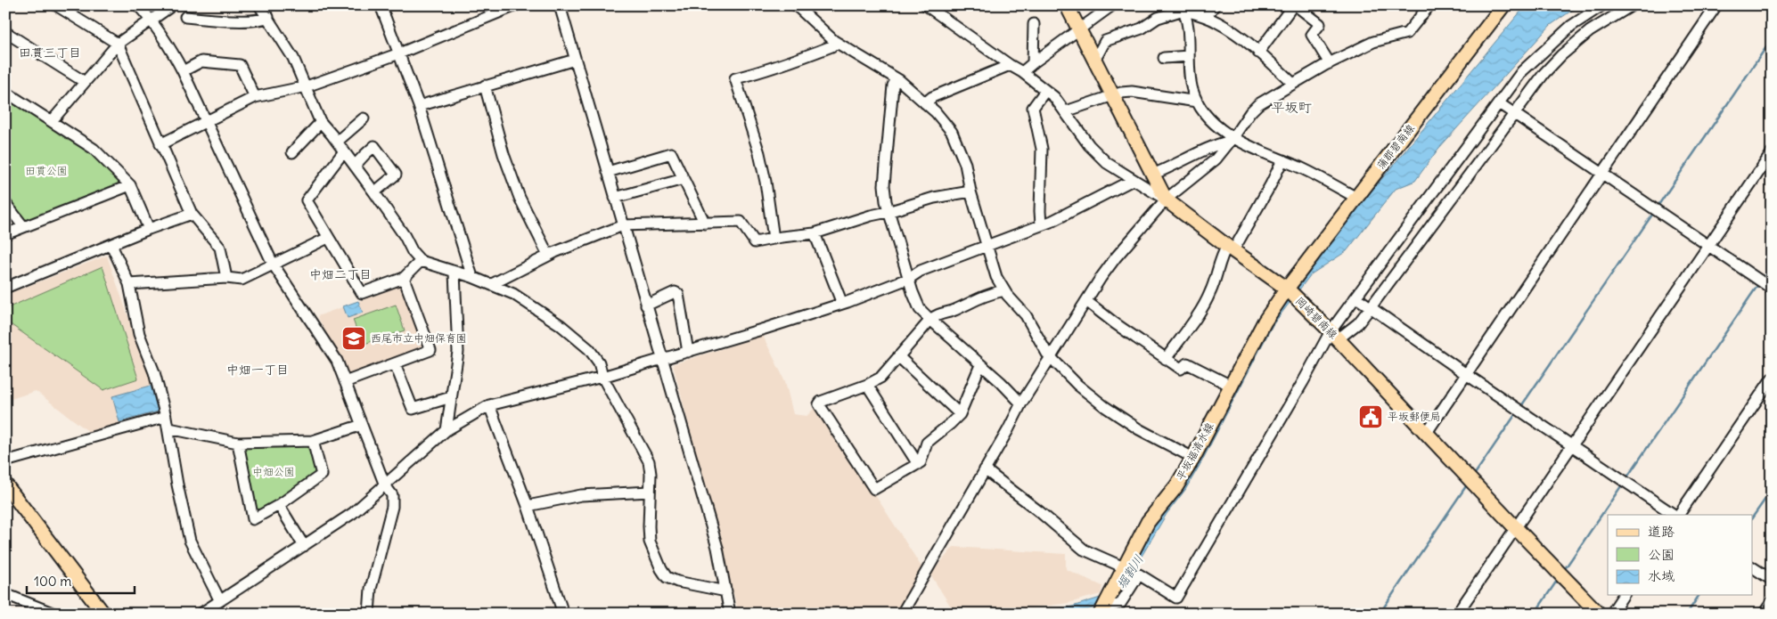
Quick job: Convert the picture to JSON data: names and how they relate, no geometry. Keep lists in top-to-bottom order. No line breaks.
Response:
{"streets":{"main road":["蒲郡碧南線","岡崎碧南線","平坂福清水線"]},"crossings":[["蒲郡碧南線","岡崎碧南線"],["蒲郡碧南線","平坂福清水線"],["岡崎碧南線","平坂福清水線"]],"districts":["田貫三丁目","平坂町","中畑二丁目","中畑一丁目"],"water":["堀割川"],"parks":["田貫公園","中畑公園"],"places":{"school or university":["西尾市立中畑保育園"],"public building":["平坂郵便局"]},"legend":["道路","公園","水域"],"scale_bar":"100 m"}
